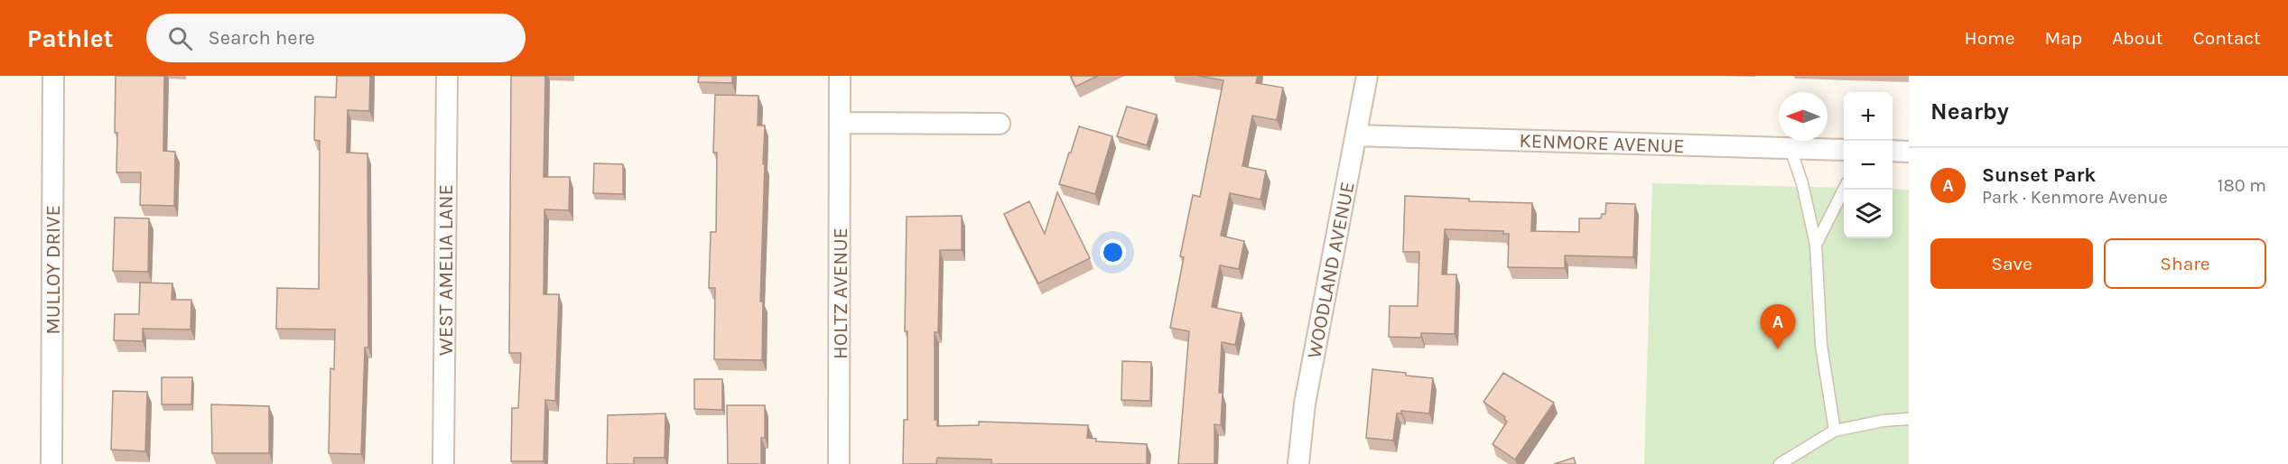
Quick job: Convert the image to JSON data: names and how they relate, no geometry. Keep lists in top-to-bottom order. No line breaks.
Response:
{"streets":{"street":["KENMORE AVENUE","MULLOY DRIVE","WEST AMELIA LANE","WOODLAND AVENUE","HOLTZ AVENUE"]},"crossings":[["KENMORE AVENUE","WOODLAND AVENUE"]],"north":"left","page":{"header":"Pathlet","search":"Search here","nav":["Home","Map","About","Contact"],"heading":"Nearby","map_buttons":["+","−"],"list":[{"mark":"A","name":"Sunset Park","note":"Park · Kenmore Avenue","value":"180 m"}],"buttons":["Save","Share"],"pins":"A"}}
